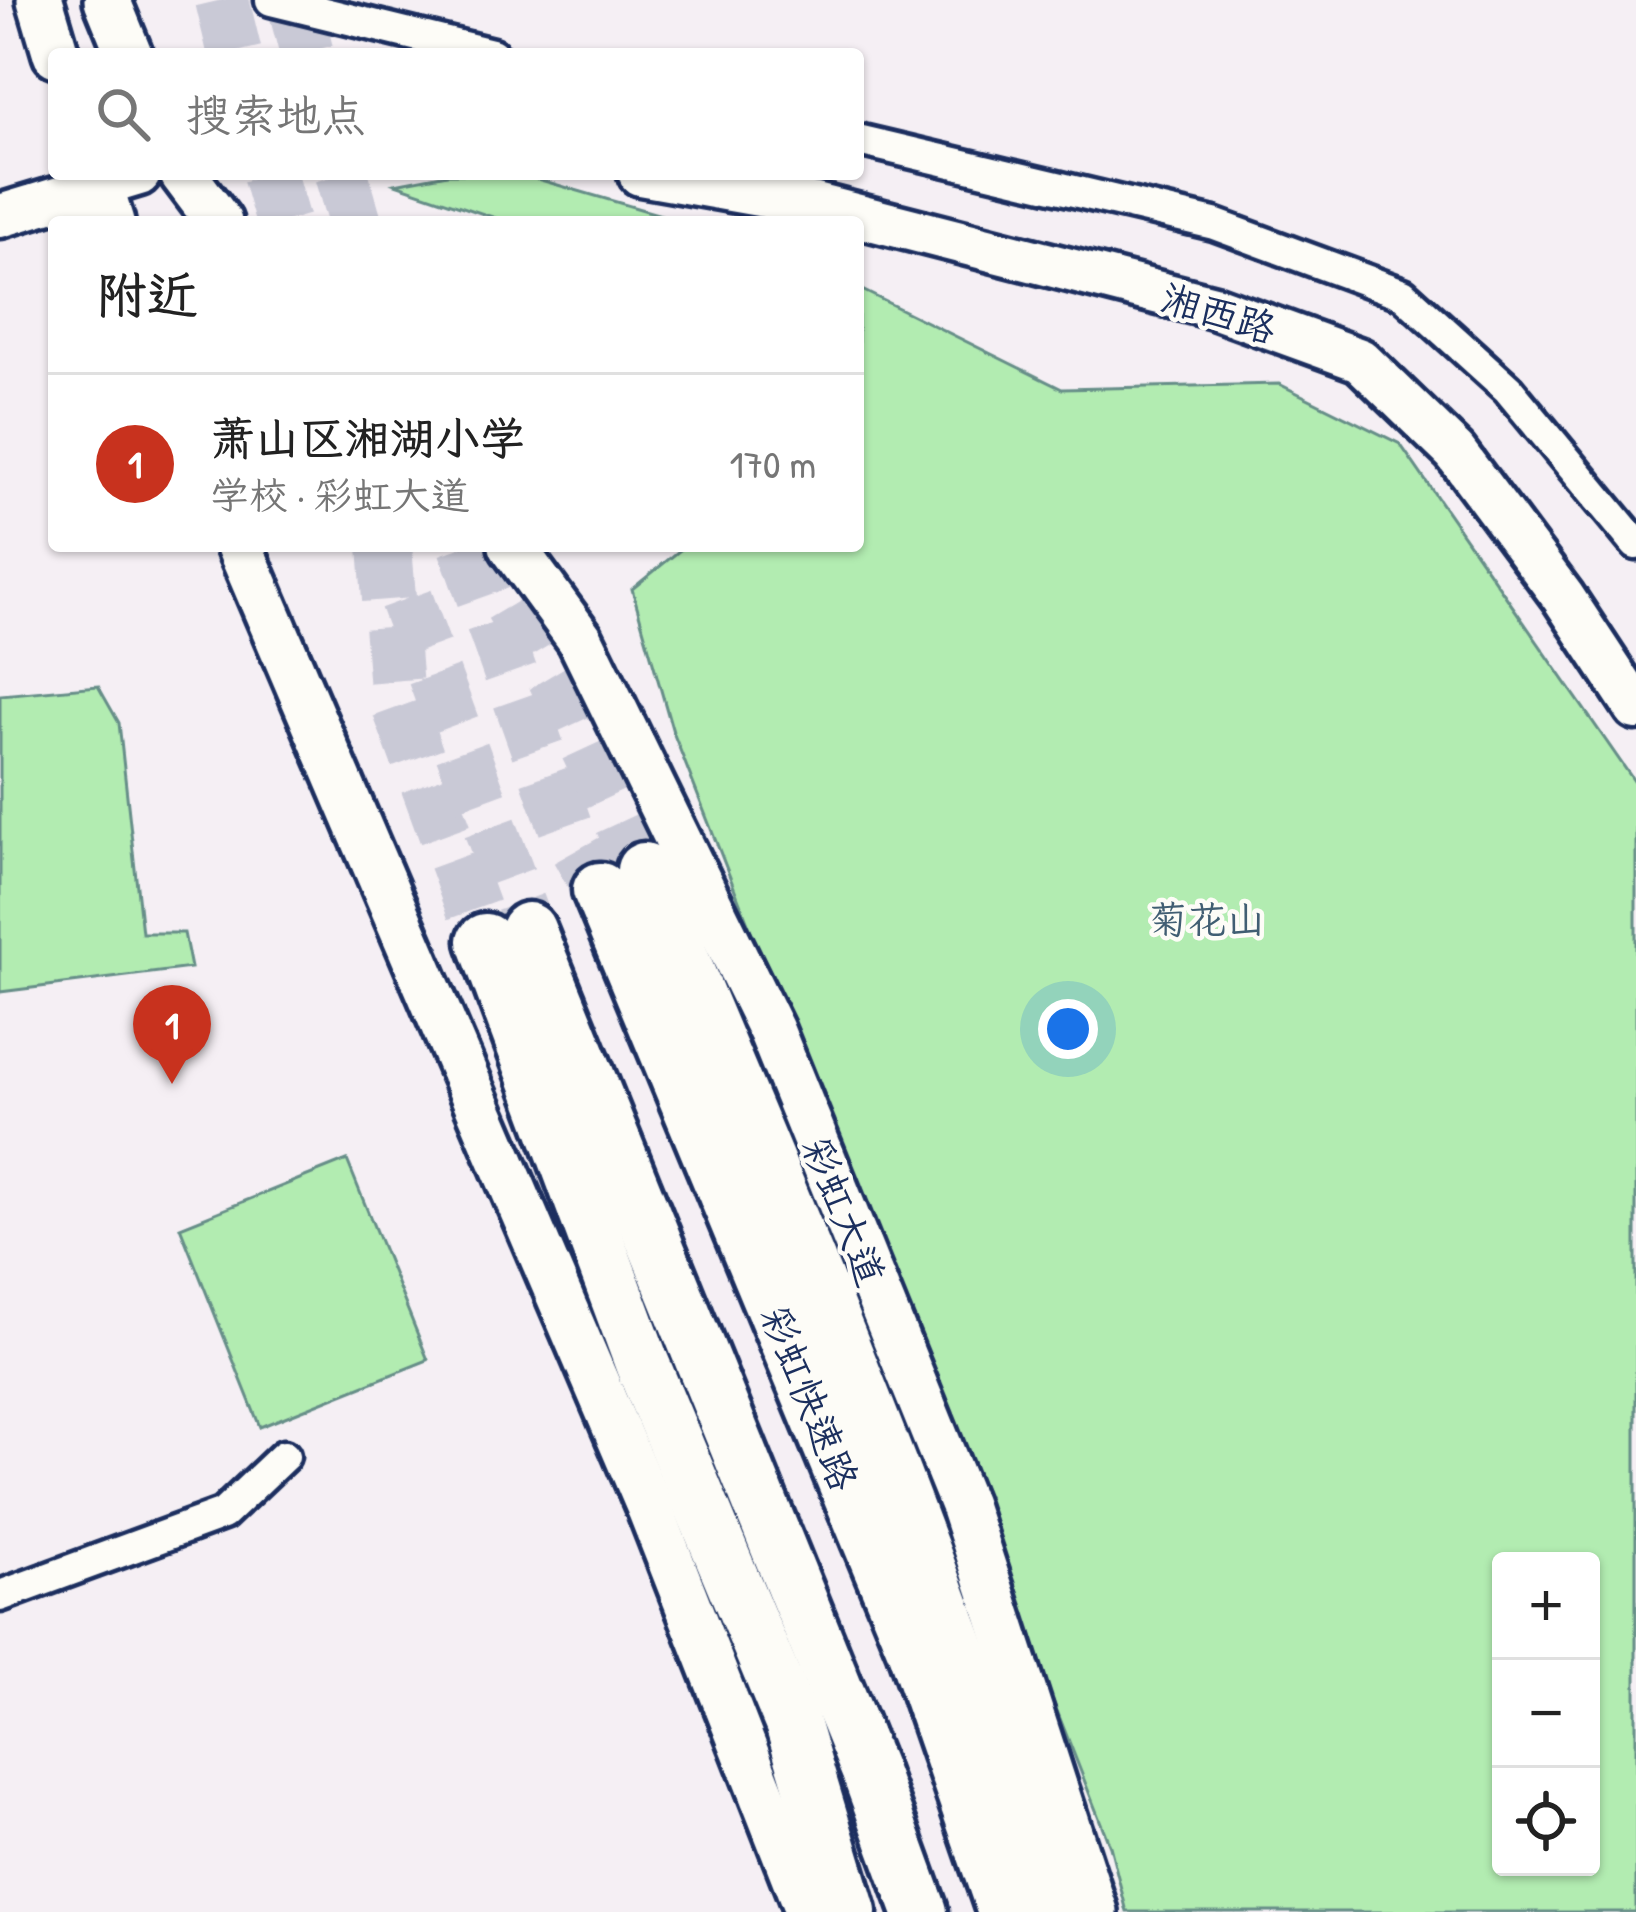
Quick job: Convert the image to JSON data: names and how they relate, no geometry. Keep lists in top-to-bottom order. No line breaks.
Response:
{"streets":{"highway":["彩虹快速路"],"main road":["彩虹大道"],"street":["湘西路"]},"parks":["菊花山"],"page":{"search":"搜索地点","heading":"附近","list":[{"mark":"1","name":"萧山区湘湖小学","note":"学校 · 彩虹大道","value":"170 m"}],"pins":"1","map_buttons":["+","−"]}}
